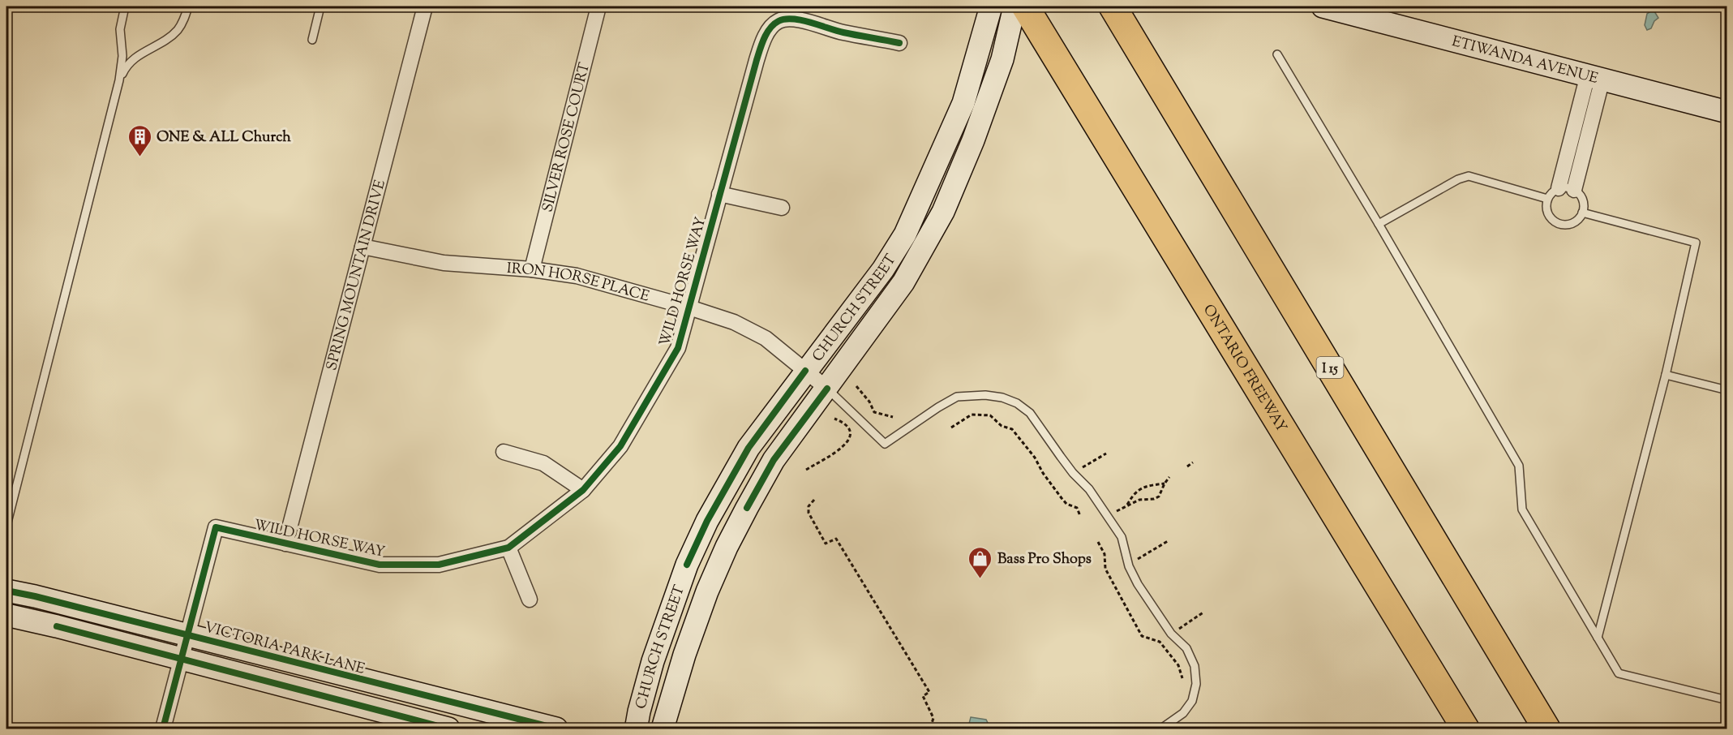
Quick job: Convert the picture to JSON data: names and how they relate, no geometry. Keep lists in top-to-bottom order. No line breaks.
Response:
{"streets":{"highway":["ONTARIO FREEWAY","I 15"],"main road":["ETIWANDA AVENUE","CHURCH STREET","VICTORIA PARK LANE"],"street":["SILVER ROSE COURT","SPRING MOUNTAIN DRIVE","WILD HORSE WAY","IRON HORSE PLACE"]},"crossings":[["SILVER ROSE COURT","IRON HORSE PLACE"],["SPRING MOUNTAIN DRIVE","WILD HORSE WAY"],["SPRING MOUNTAIN DRIVE","IRON HORSE PLACE"],["WILD HORSE WAY","IRON HORSE PLACE"],["WILD HORSE WAY","VICTORIA PARK LANE"],["IRON HORSE PLACE","CHURCH STREET"]],"places":{"building":["ONE & ALL Church"],"shop":["Bass Pro Shops"]}}
